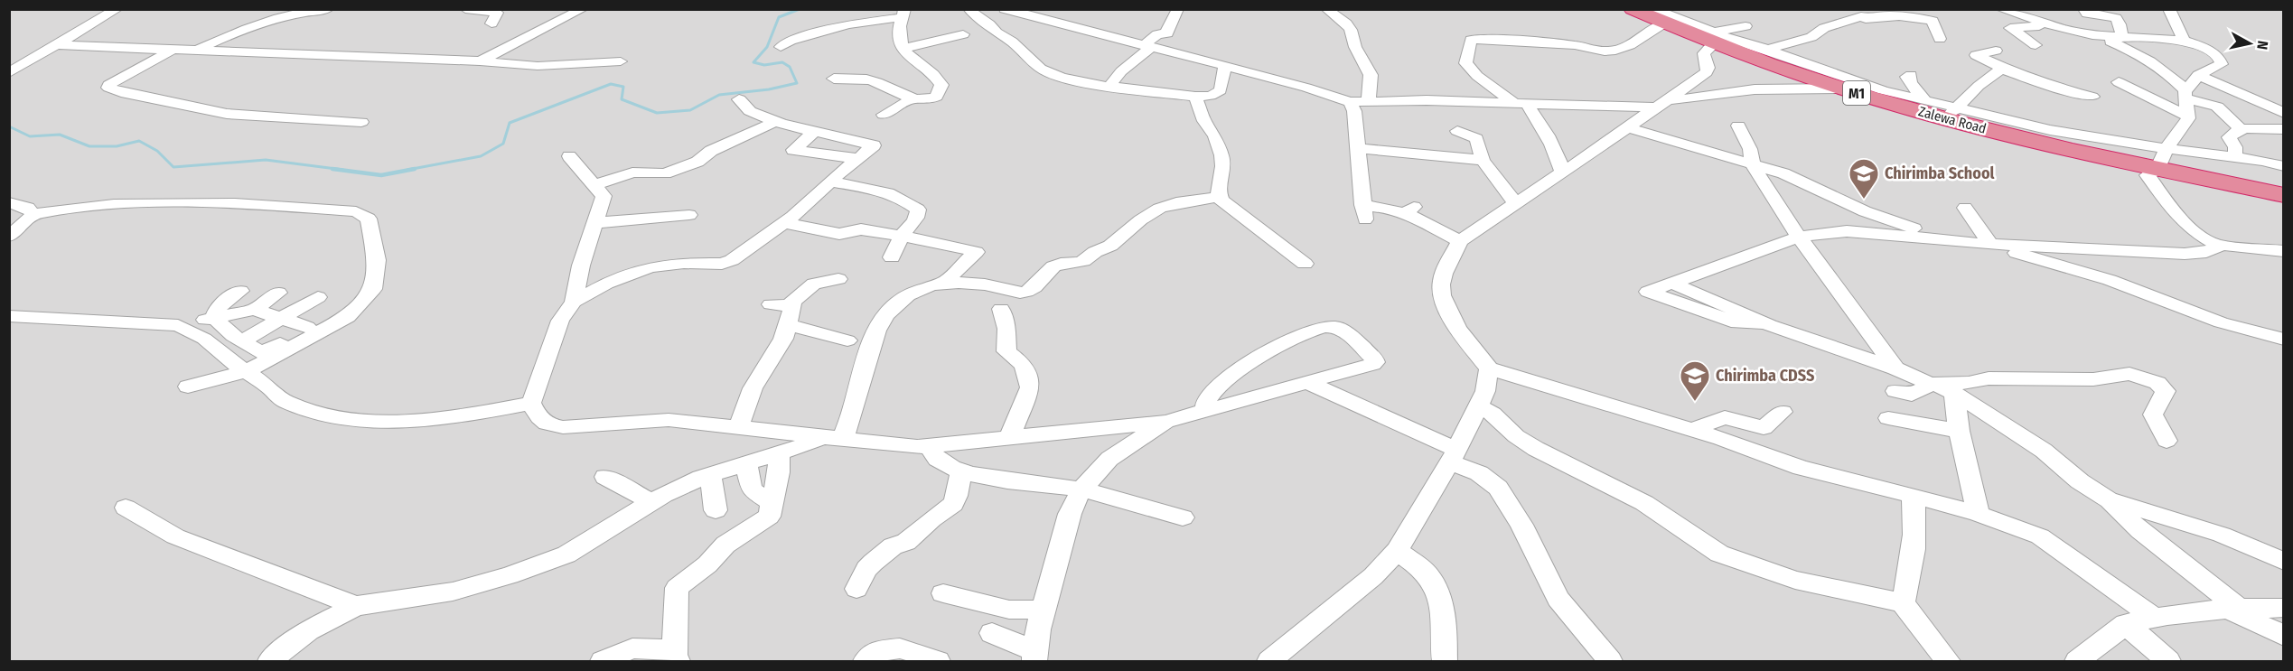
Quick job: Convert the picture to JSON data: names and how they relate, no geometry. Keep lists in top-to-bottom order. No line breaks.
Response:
{"streets":{"highway":["M1","Zalewa Road"]},"places":{"school or university":["Chirimba School","Chirimba CDSS"]},"north":"right"}
